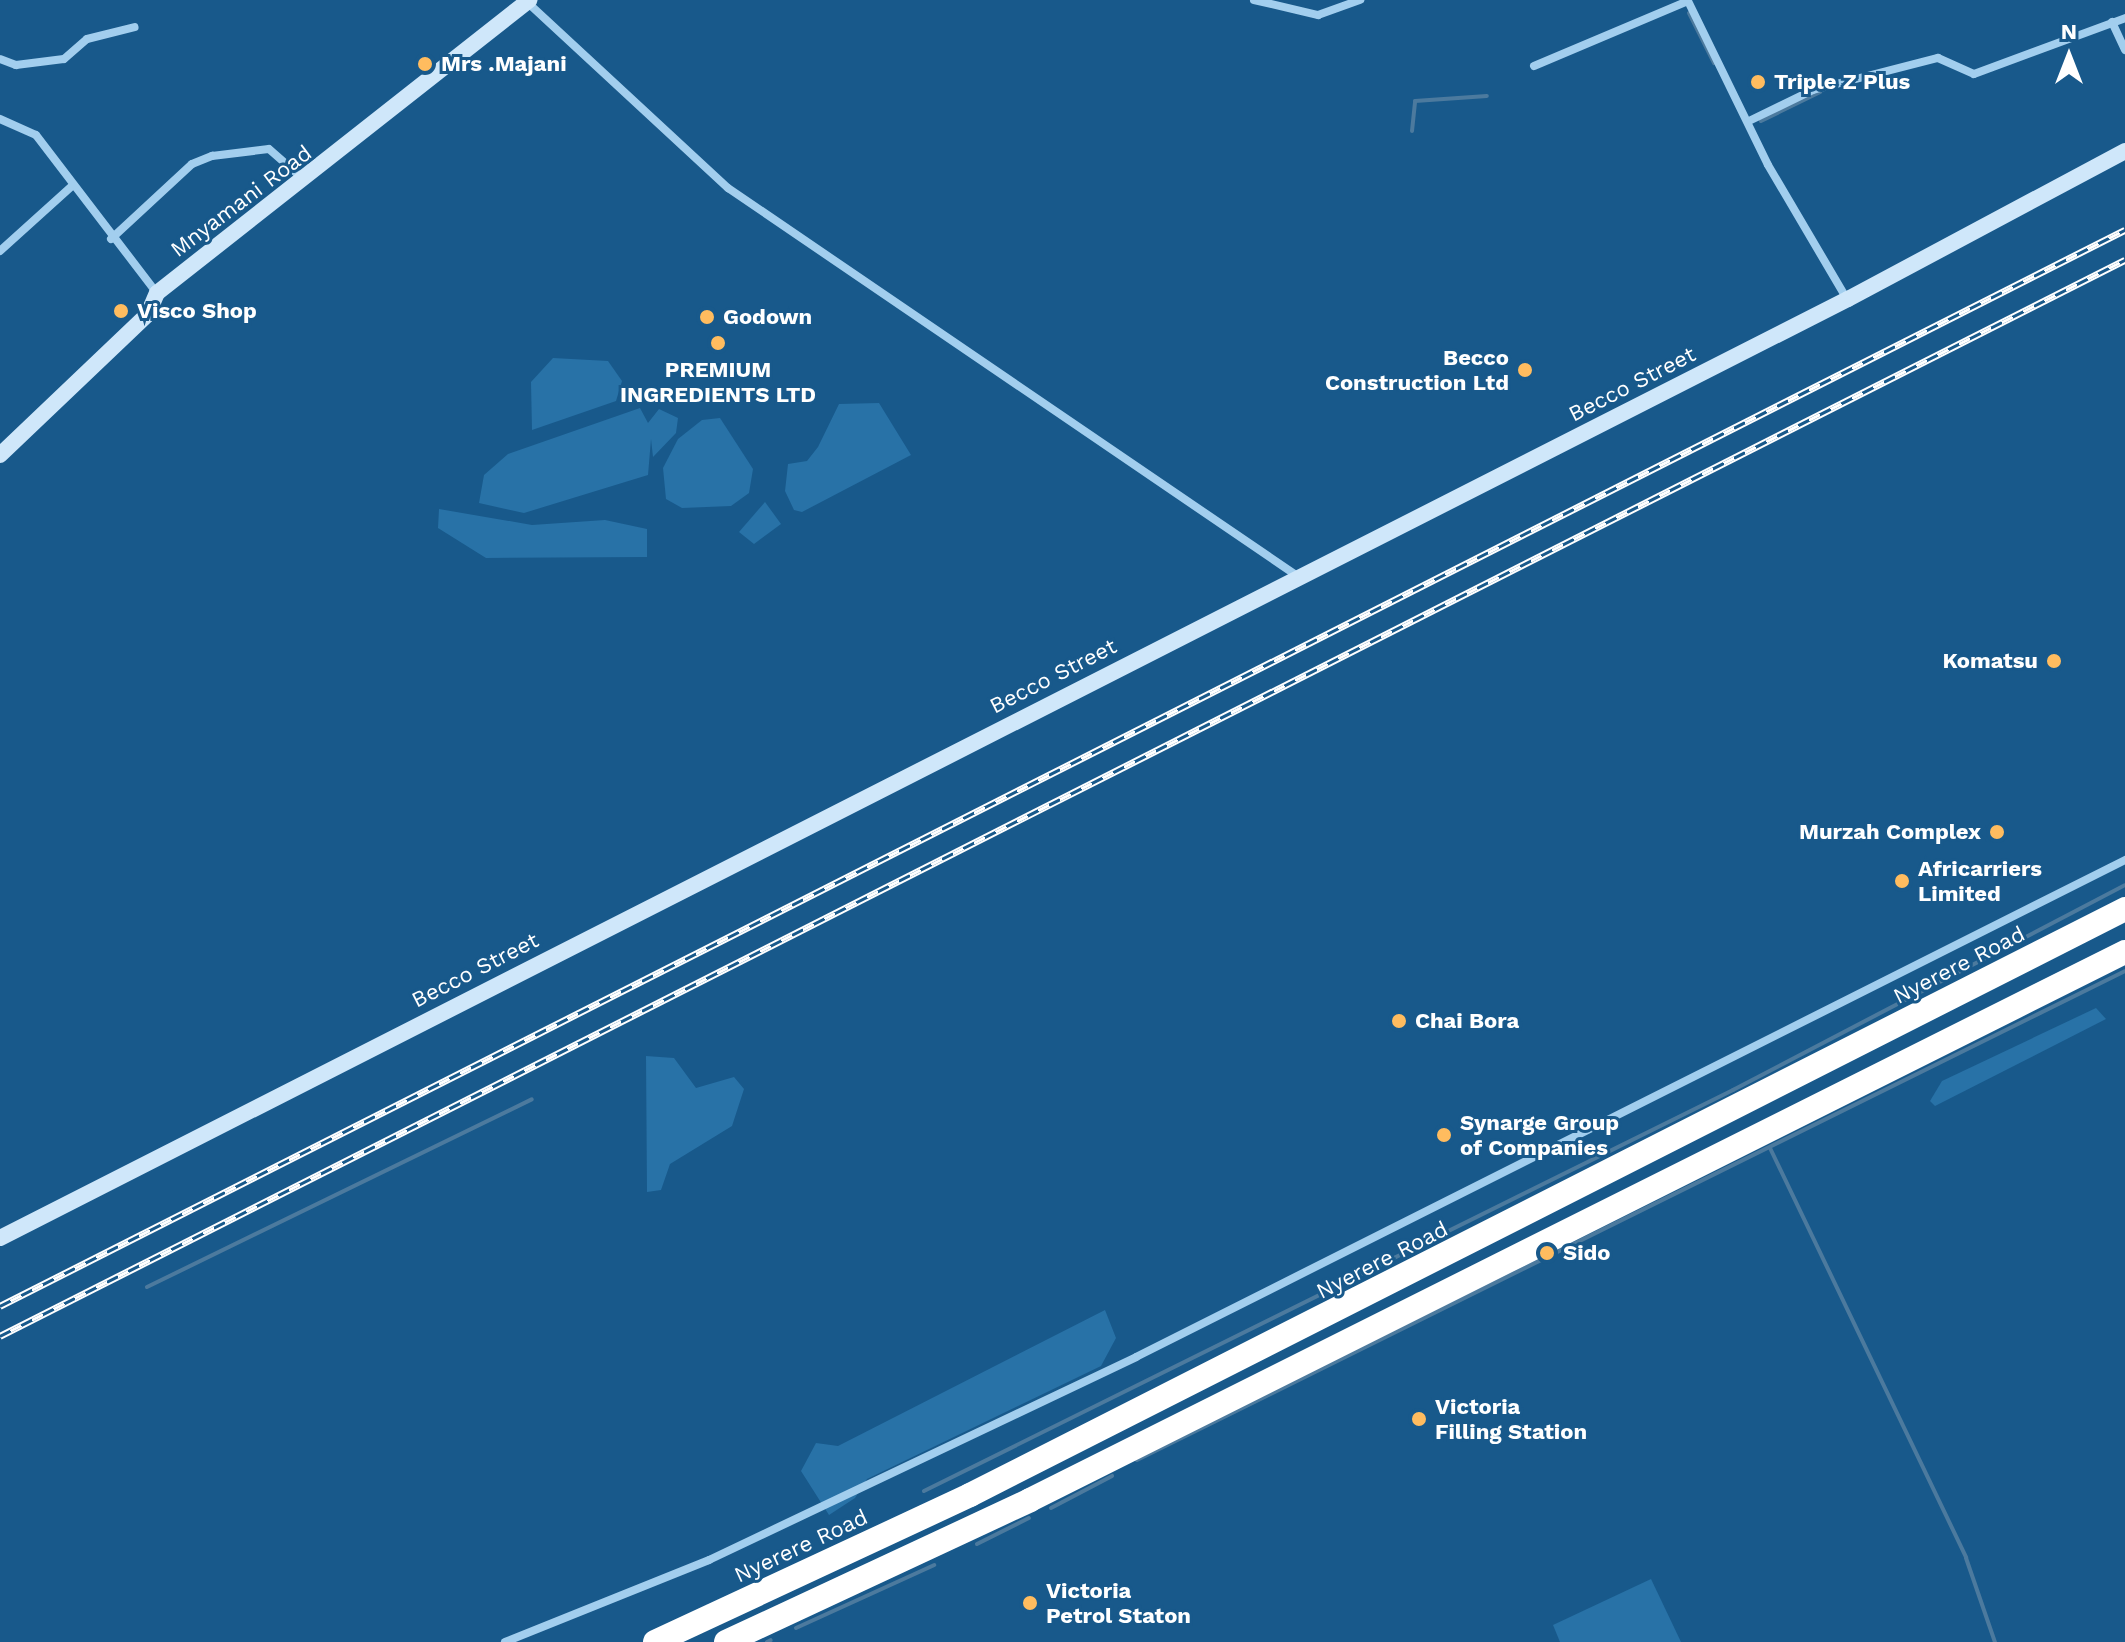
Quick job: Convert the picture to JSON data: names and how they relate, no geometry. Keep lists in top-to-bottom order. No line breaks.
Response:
{"streets":{"highway":["Nyerere Road"],"street":["Mnyamani Road","Becco Street"]},"places":["Mrs .Majani","Triple Z Plus","Visco Shop","Godown","PREMIUM INGREDIENTS LTD","Becco Construction Ltd","Komatsu","Murzah Complex","Africarriers Limited","Chai Bora","Synarge Group of Companies","Sido","Victoria Filling Station","Victoria Petrol Staton"],"north":"top"}
